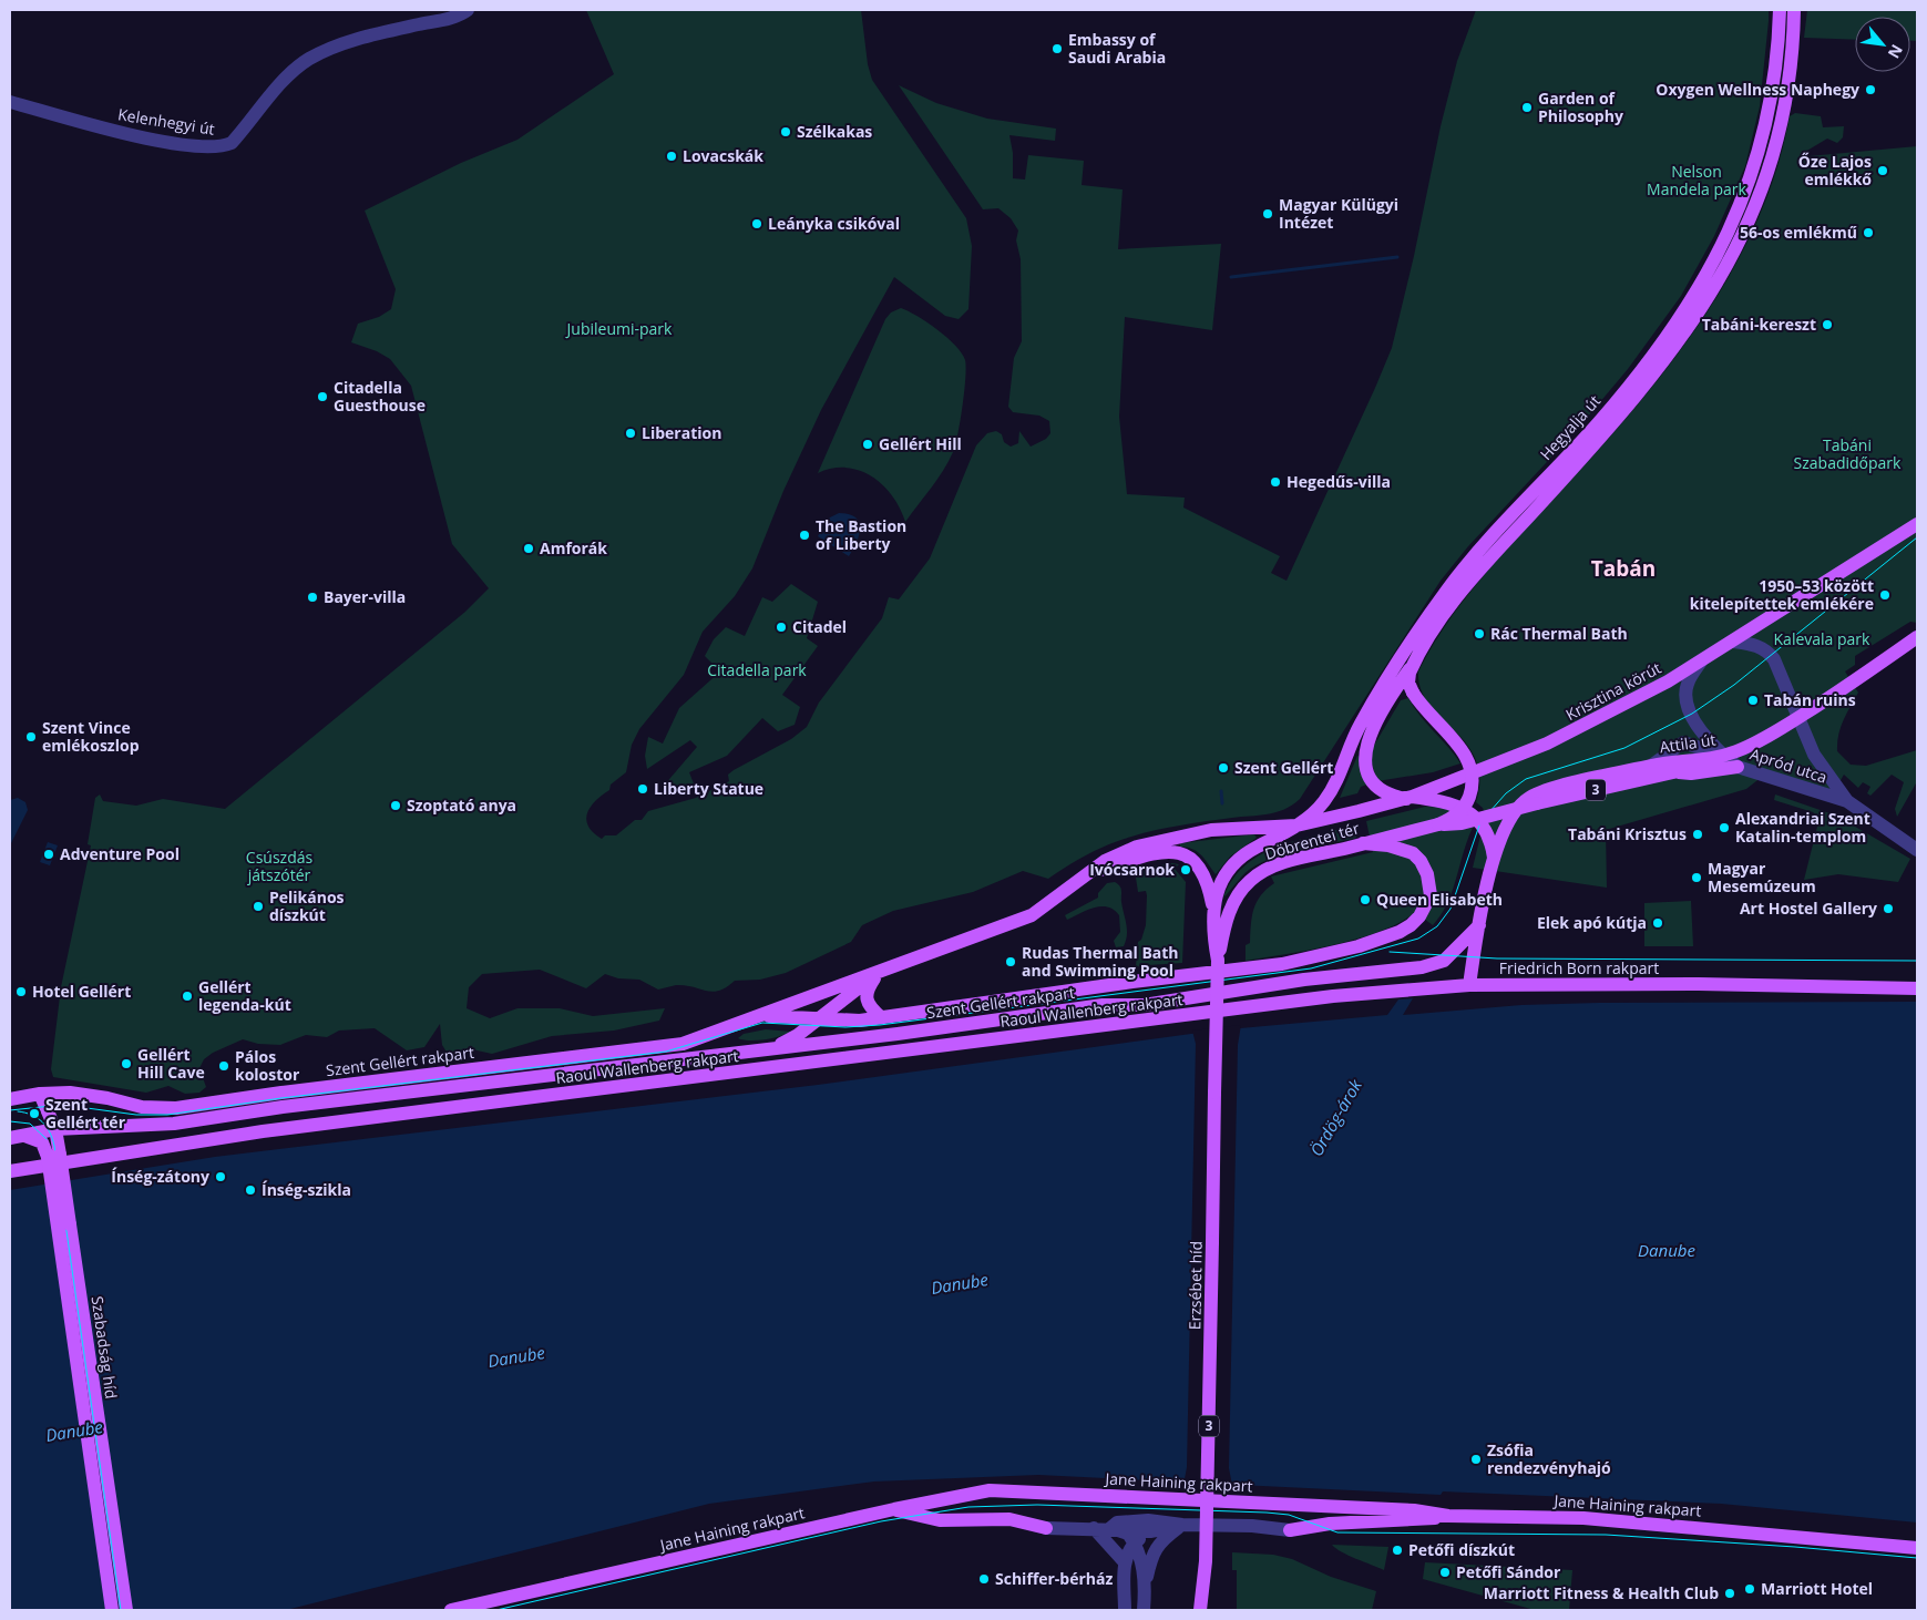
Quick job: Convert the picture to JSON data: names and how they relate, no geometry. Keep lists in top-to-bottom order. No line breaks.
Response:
{"streets":{"main road":["Hegyalja út","Krisztina körút","Attila út","3","Döbrentei tér","Friedrich Born rakpart","Szent Gellért rakpart","Raoul Wallenberg rakpart","Erzsébet híd","Szabadság híd","Jane Haining rakpart"],"street":["Kelenhegyi út","Apród utca"]},"crossings":[["Hegyalja út","Krisztina körút"],["Hegyalja út","3"],["Hegyalja út","Szent Gellért rakpart"],["Krisztina körút","Attila út"],["Krisztina körút","Apród utca"],["Krisztina körút","3"],["Krisztina körút","Szent Gellért rakpart"],["Attila út","Apród utca"],["Attila út","3"],["Attila út","Szent Gellért rakpart"],["Apród utca","3"],["3","Döbrentei tér"],["3","Szent Gellért rakpart"],["3","Erzsébet híd"],["Döbrentei tér","Szent Gellért rakpart"],["Döbrentei tér","Erzsébet híd"],["Friedrich Born rakpart","Raoul Wallenberg rakpart"],["Raoul Wallenberg rakpart","Szabadság híd"]],"districts":["Tabán"],"water":["Ördög-árok","Danube"],"parks":["Nelson Mandela park","Jubileumi-park","Tabáni Szabadidőpark","Kalevala park","Citadella park","Csúszdás játszótér"],"places":["Embassy of Saudi Arabia","Oxygen Wellness Naphegy","Garden of Philosophy","Szélkakas","Lovacskák","Őze Lajos emlékkő","Magyar Külügyi Intézet","Leányka csikóval","56-os emlékmű","Tabáni-kereszt","Citadella Guesthouse","Liberation","Gellért Hill","Hegedűs-villa","The Bastion of Liberty","Amforák","1950–53 között kitelepítettek emlékére","Bayer-villa","Citadel","Rác Thermal Bath","Tabán ruins","Szent Vince emlékoszlop","Szent Gellért","Liberty Statue","Szoptató anya","Alexandriai Szent Katalin-templom","Tabáni Krisztus","Adventure Pool","Ivócsarnok","Magyar Mesemúzeum","Queen Elisabeth","Pelikános díszkút","Art Hostel Gallery","Elek apó kútja","Rudas Thermal Bath and Swimming Pool","Hotel Gellért","Gellért legenda-kút","Gellért Hill Cave","Pálos kolostor","Szent Gellért tér","Ínség-zátony","Ínség-szikla","Zsófia rendezvényhajó","Petőfi díszkút","Petőfi Sándor","Schiffer-bérház","Marriott Hotel","Marriott Fitness & Health Club"],"north":"bottom right"}
